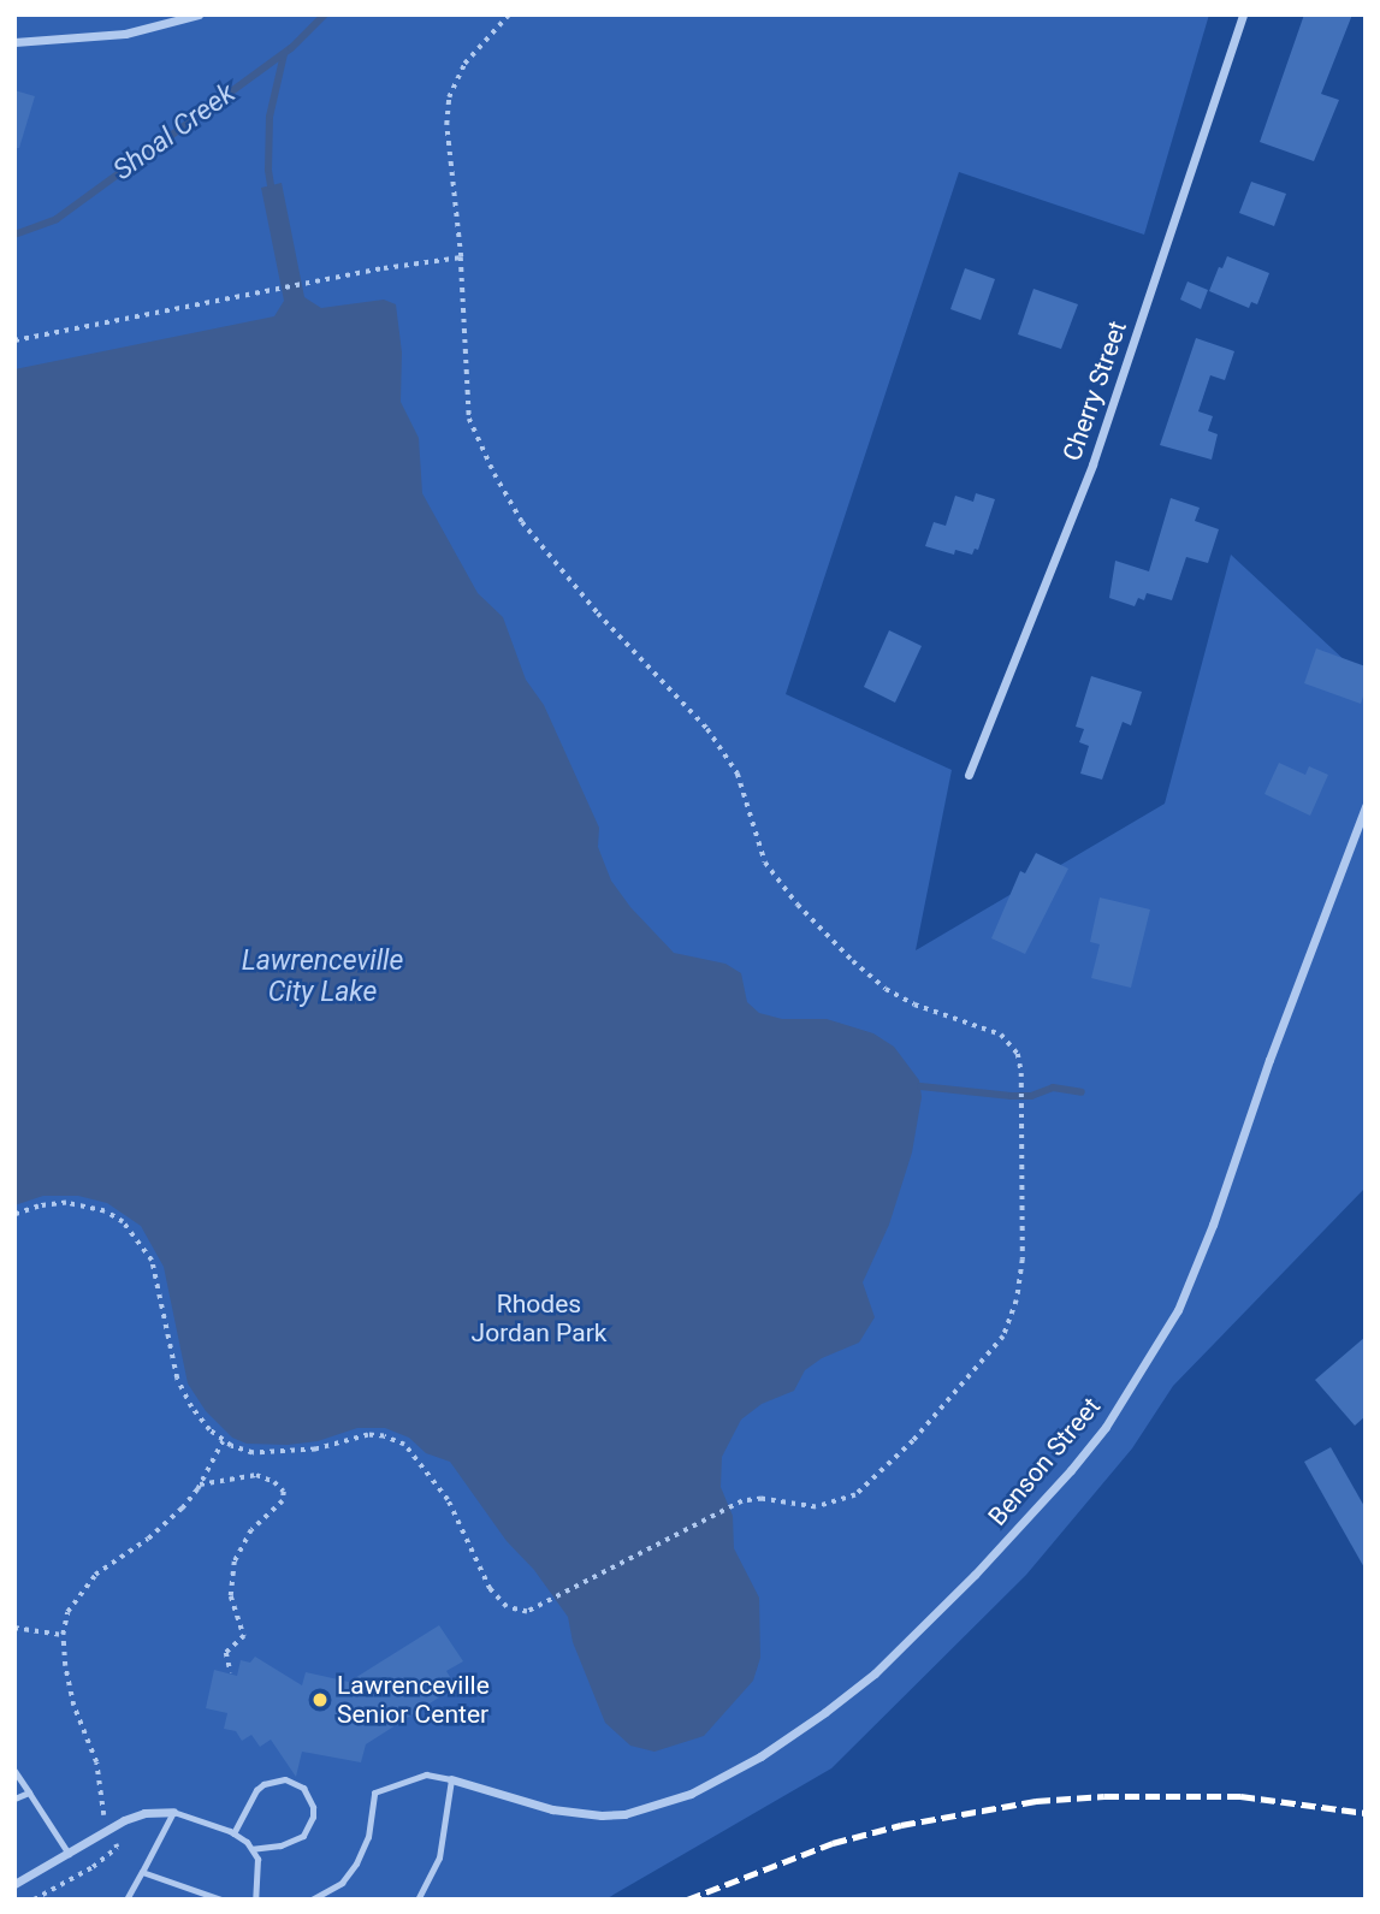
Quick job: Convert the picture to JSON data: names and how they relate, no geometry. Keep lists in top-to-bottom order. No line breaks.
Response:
{"streets":{"street":["Cherry Street","Benson Street"]},"water":["Shoal Creek","Lawrenceville City Lake"],"parks":["Rhodes Jordan Park"],"places":["Lawrenceville Senior Center"]}
